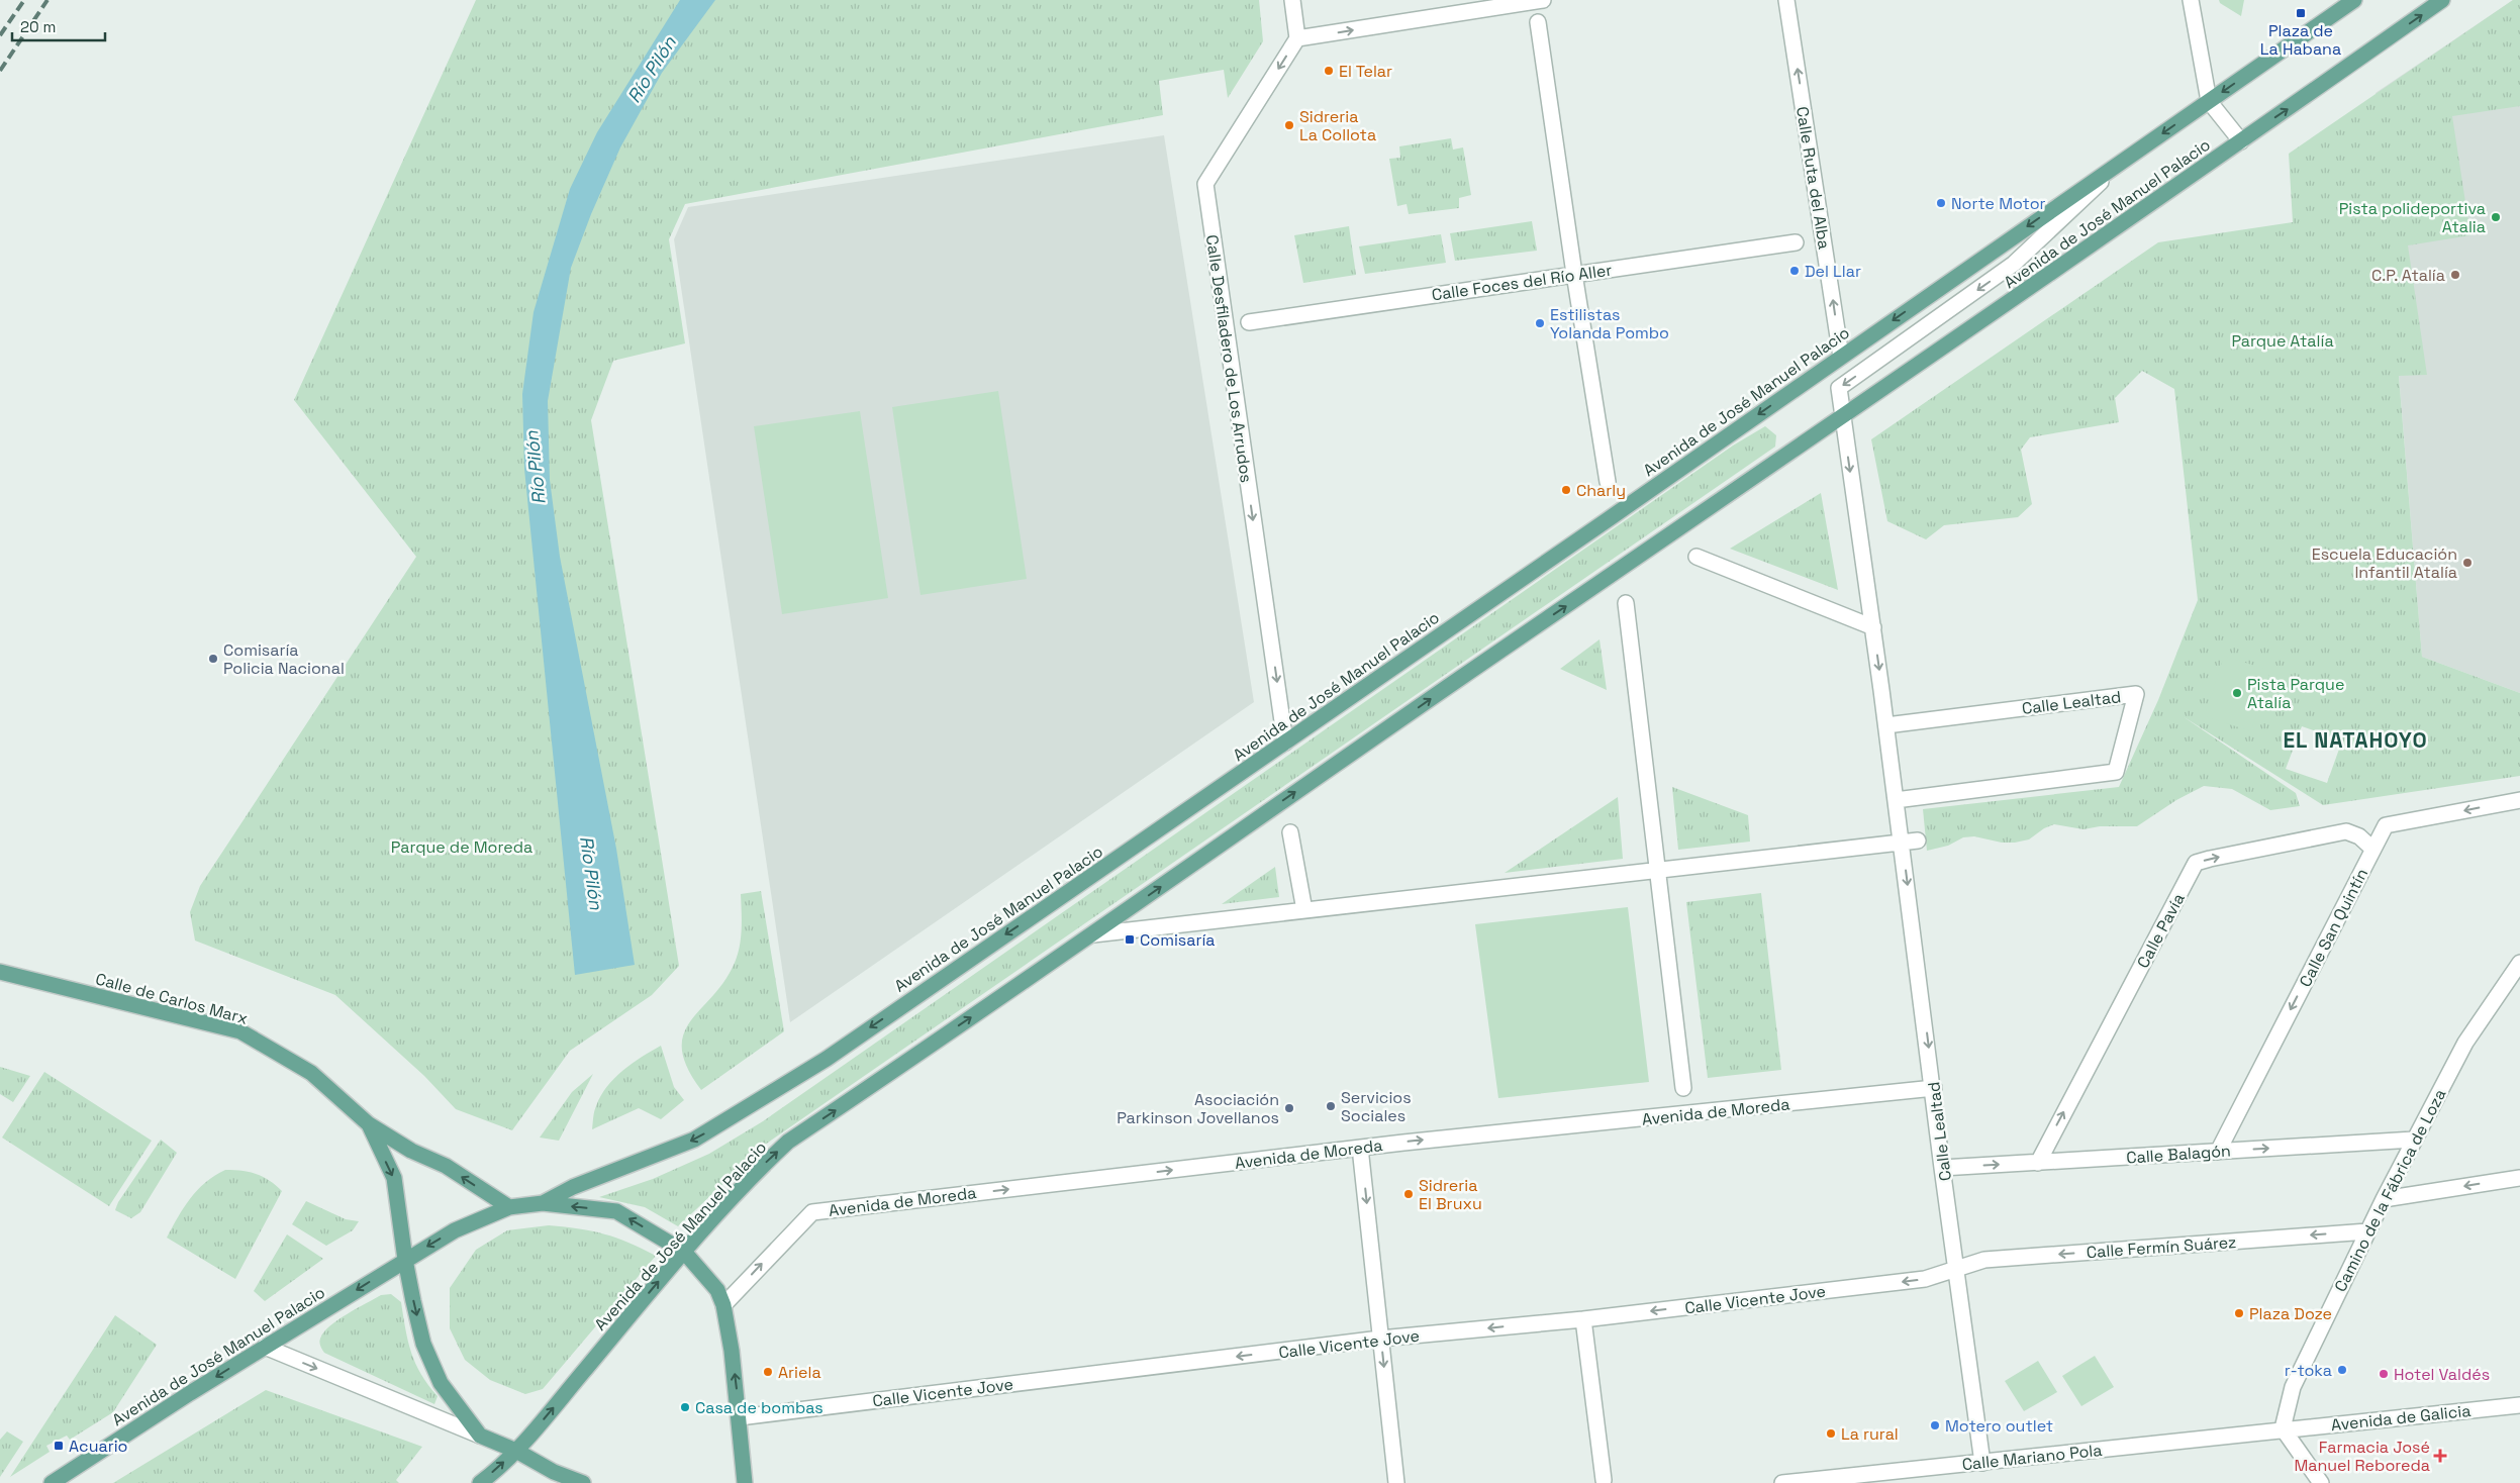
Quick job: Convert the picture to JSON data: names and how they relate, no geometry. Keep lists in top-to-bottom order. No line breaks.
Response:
{"streets":{"main road":["Avenida de José Manuel Palacio","Calle de Carlos Marx"],"street":["Calle Ruta del Alba","Calle Foces del Río Aller","Calle Desfiladero de Los Arrudos","Calle Lealtad","Calle San Quintín","Calle Pavía","Avenida de Moreda","Calle Balagón","Camino de la Fábrica de Loza","Calle Fermín Suárez","Calle Vicente Jove","Avenida de Galicia","Calle Mariano Pola"]},"crossings":[["Calle Ruta del Alba","Avenida de José Manuel Palacio"],["Avenida de José Manuel Palacio","Calle Desfiladero de Los Arrudos"],["Avenida de José Manuel Palacio","Calle Lealtad"],["Avenida de José Manuel Palacio","Calle de Carlos Marx"],["Calle Lealtad","Avenida de Moreda"],["Calle Lealtad","Calle Balagón"],["Calle Lealtad","Calle Fermín Suárez"],["Calle Lealtad","Calle Vicente Jove"],["Calle Lealtad","Calle Mariano Pola"],["Calle San Quintín","Calle Pavía"],["Calle San Quintín","Calle Balagón"],["Calle Pavía","Calle Balagón"],["Calle Balagón","Camino de la Fábrica de Loza"],["Camino de la Fábrica de Loza","Calle Fermín Suárez"],["Camino de la Fábrica de Loza","Avenida de Galicia"],["Camino de la Fábrica de Loza","Calle Mariano Pola"],["Calle Fermín Suárez","Calle Vicente Jove"],["Avenida de Galicia","Calle Mariano Pola"]],"one_way":["Calle Ruta del Alba","Calle Desfiladero de Los Arrudos","Calle San Quintín","Calle Pavía","Avenida de Moreda","Calle Balagón","Calle Fermín Suárez","Calle Vicente Jove"],"districts":["EL NATAHOYO"],"water":["Río Pilón"],"parks":["Parque Atalía","Parque de Moreda"],"places":{"transit":["Plaza de La Habana","Comisaría","Acuario"],"other":["El Telar","Sidreria La Collota","Norte Motor","Pista polideportiva Atalia","Del Llar","C.P. Atalía","Estilistas Yolanda Pombo","Charly","Escuela Educación Infantil Atalía","Comisaría Policia Nacional","Pista Parque Atalía","Servicios Sociales","Asociación Parkinson Jovellanos","Sidreria El Bruxu","Plaza Doze","r-toka","Ariela","Hotel Valdés","Casa de bombas","Motero outlet","La rural"],"health":["Farmacia José Manuel Reboreda"]},"scale_bar":"20 m"}
